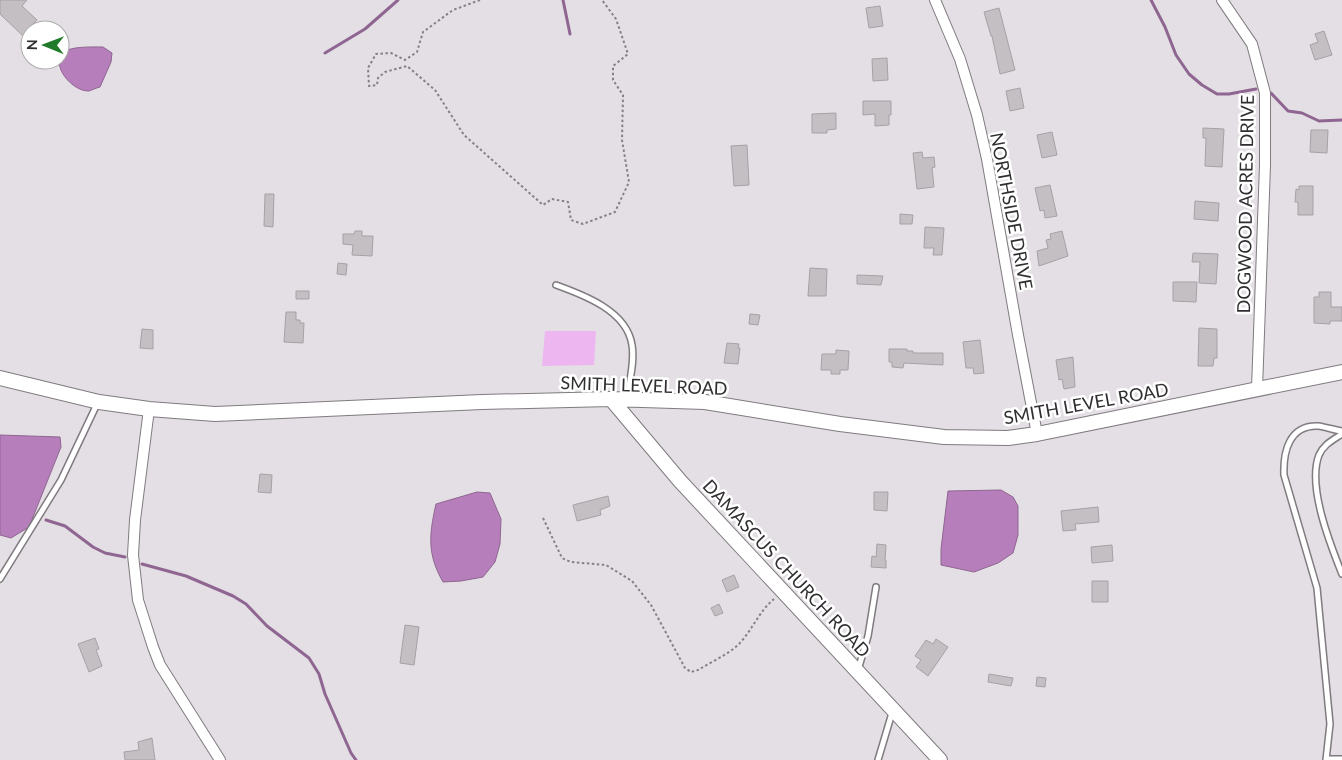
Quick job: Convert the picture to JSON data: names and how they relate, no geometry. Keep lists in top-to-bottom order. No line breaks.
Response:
{"streets":{"main road":["SMITH LEVEL ROAD","DAMASCUS CHURCH ROAD"],"street":["DOGWOOD ACRES DRIVE","NORTHSIDE DRIVE"]},"crossings":[["DOGWOOD ACRES DRIVE","SMITH LEVEL ROAD"],["NORTHSIDE DRIVE","SMITH LEVEL ROAD"],["SMITH LEVEL ROAD","DAMASCUS CHURCH ROAD"]],"north":"left"}
